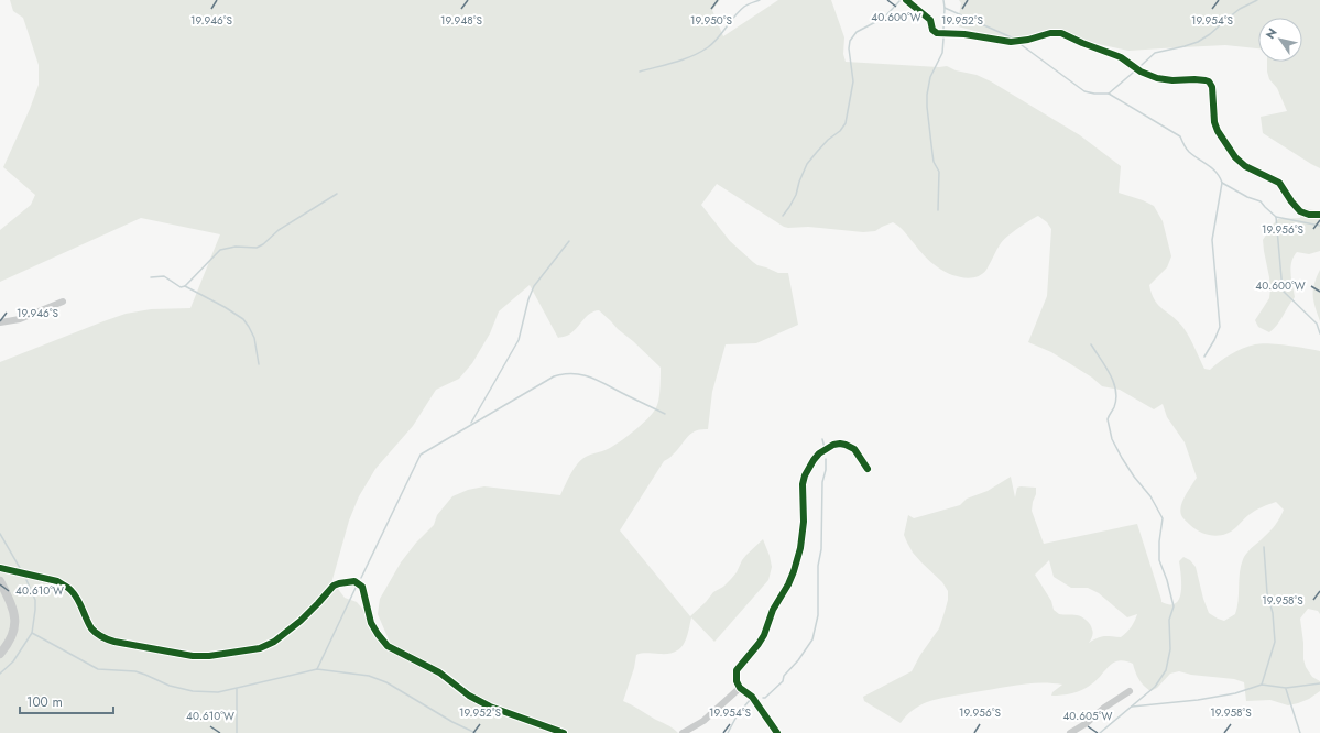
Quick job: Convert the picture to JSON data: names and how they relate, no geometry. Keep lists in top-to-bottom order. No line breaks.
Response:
{"scale_bar":"100 m","north":"top left","coordinates":["40.600°W","19.946°S","19.948°S","19.950°S","19.954°S","19.952°S","19.956°S","40.610°W","19.958°S","40.605°W"]}
